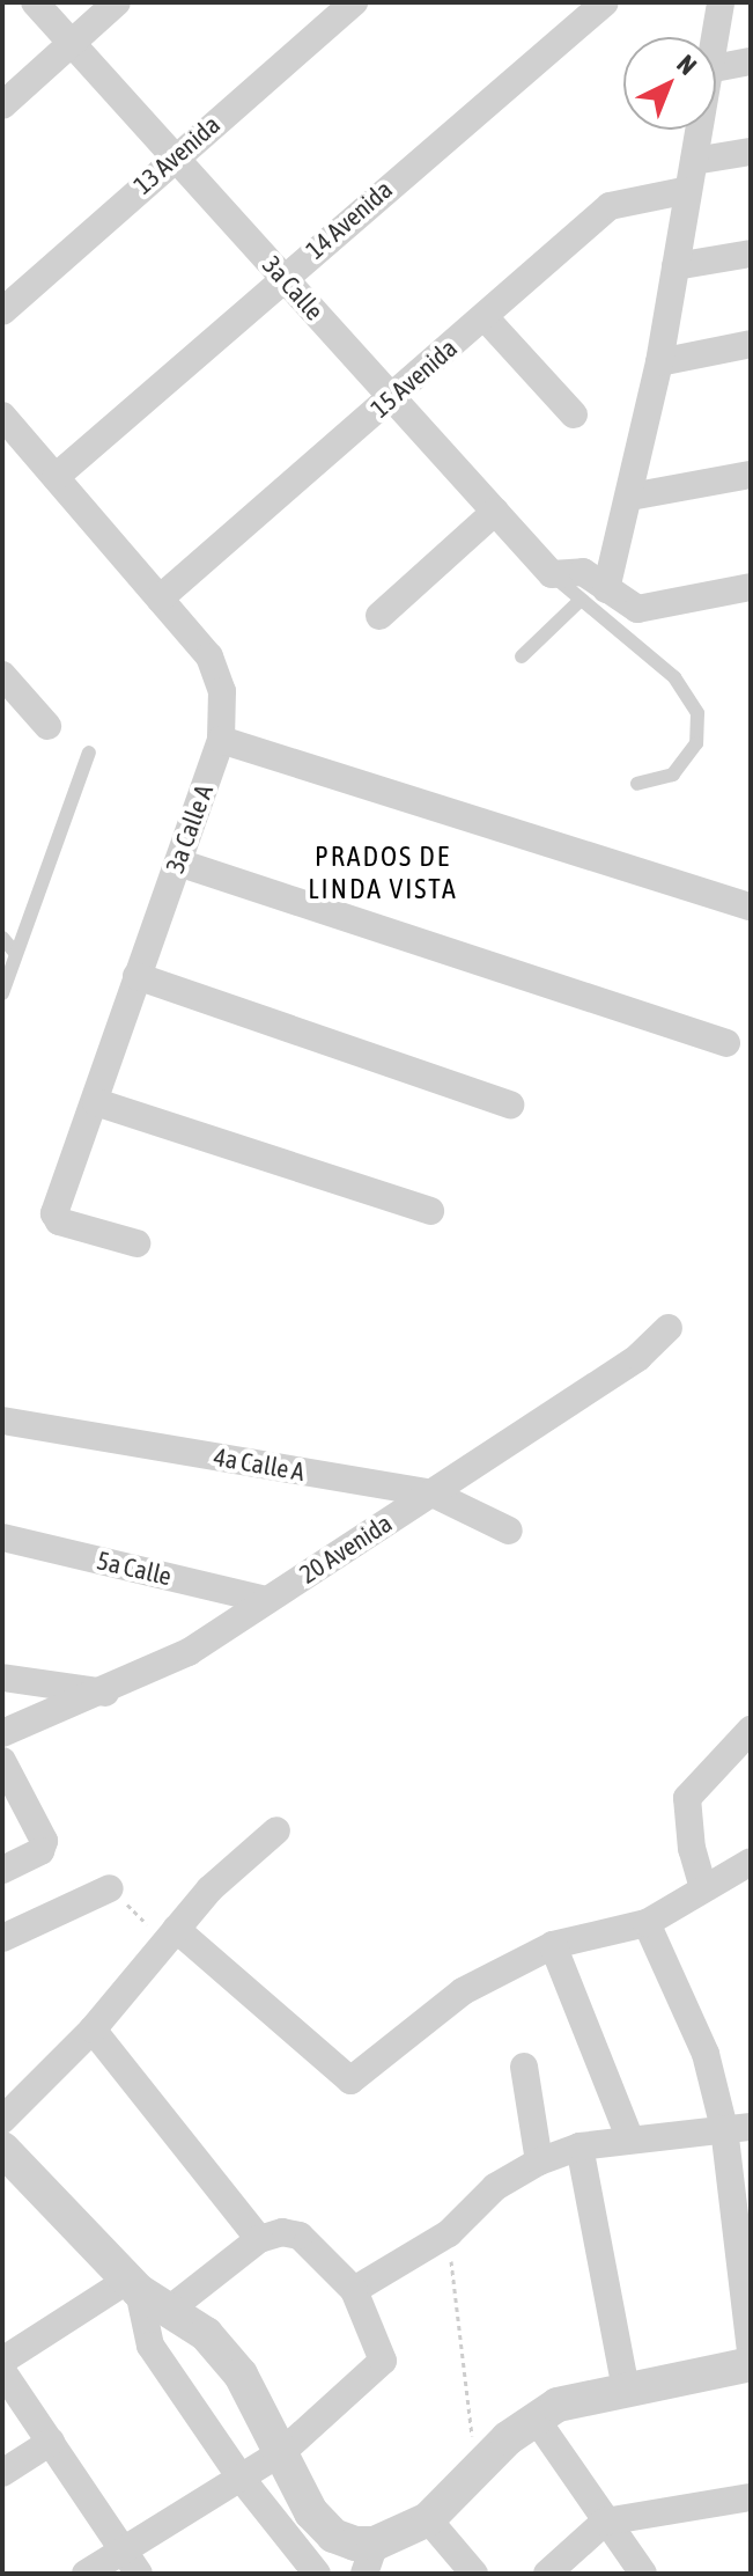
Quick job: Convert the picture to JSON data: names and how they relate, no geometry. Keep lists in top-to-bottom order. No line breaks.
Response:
{"streets":{"street":["13 Avenida","14 Avenida","3a Calle","15 Avenida","3a Calle A","4a Calle A","20 Avenida","5a Calle"]},"crossings":[["13 Avenida","3a Calle"],["14 Avenida","3a Calle"],["14 Avenida","3a Calle A"],["3a Calle","15 Avenida"],["15 Avenida","3a Calle A"],["4a Calle A","20 Avenida"],["20 Avenida","5a Calle"]],"districts":["PRADOS DE LINDA VISTA"],"north":"top right"}
